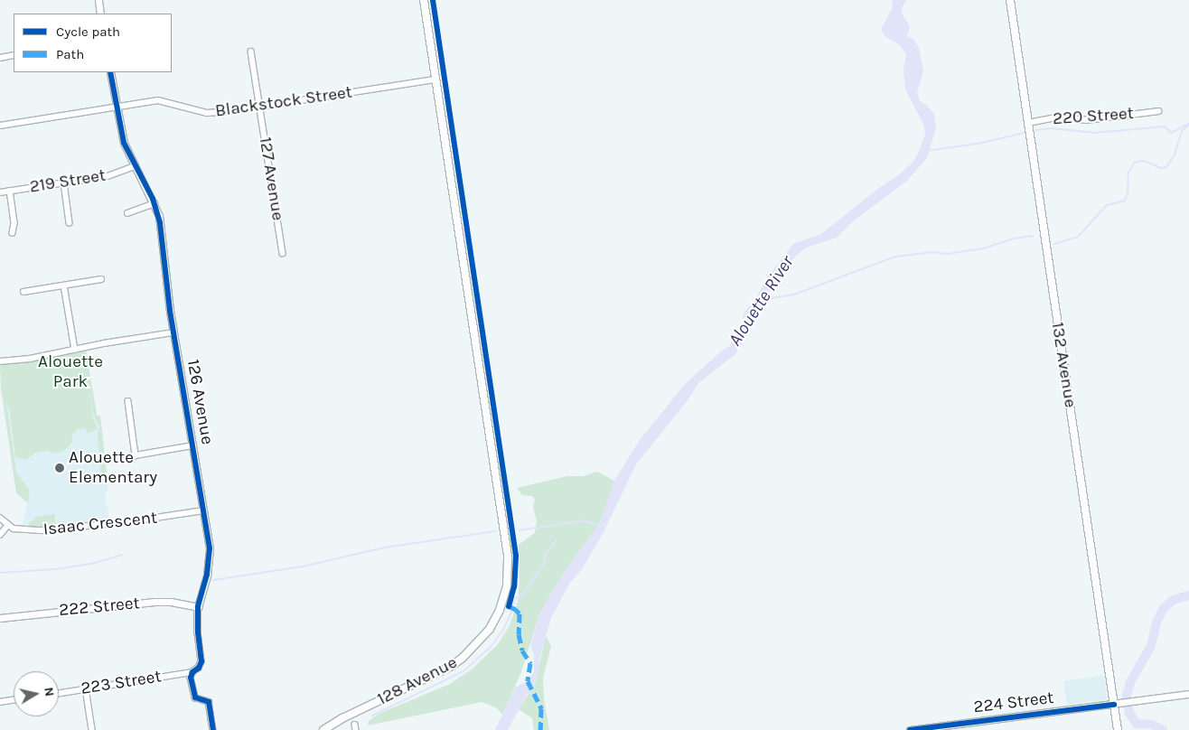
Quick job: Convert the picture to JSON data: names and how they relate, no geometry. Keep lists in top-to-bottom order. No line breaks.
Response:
{"streets":{"main road":["132 Avenue","128 Avenue"],"street":["Blackstock Street","220 Street","127 Avenue","219 Street","126 Avenue","Isaac Crescent","222 Street","223 Street","224 Street"]},"crossings":[["Blackstock Street","127 Avenue"],["Blackstock Street","126 Avenue"],["Blackstock Street","128 Avenue"],["220 Street","132 Avenue"],["219 Street","126 Avenue"],["132 Avenue","224 Street"],["126 Avenue","Isaac Crescent"],["126 Avenue","222 Street"],["126 Avenue","223 Street"]],"water":["Alouette River"],"parks":["Alouette Park"],"places":["Alouette Elementary"],"legend":["Cycle path","Path"],"north":"right"}
